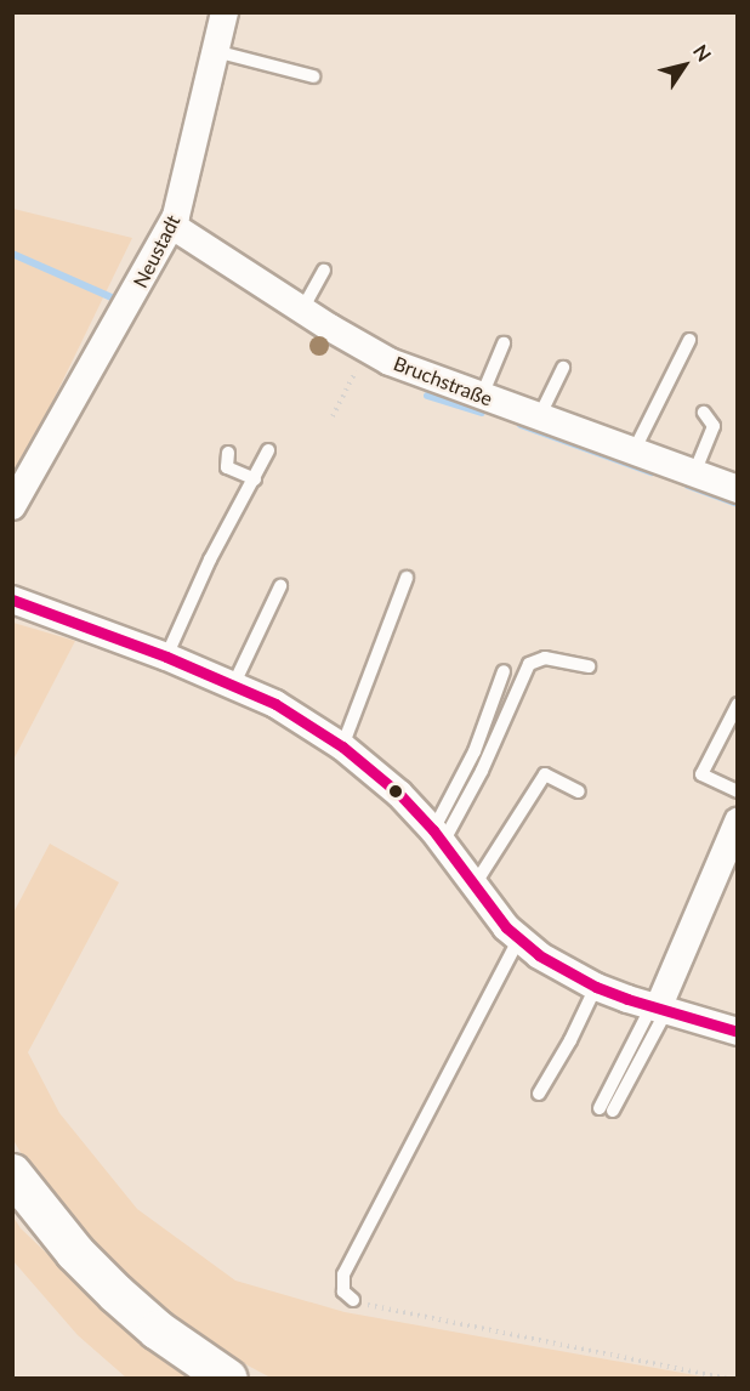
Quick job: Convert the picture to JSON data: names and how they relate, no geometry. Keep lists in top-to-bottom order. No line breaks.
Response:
{"streets":{"street":["Neustadt","Bruchstraße"]},"crossings":[["Neustadt","Bruchstraße"]],"north":"top right"}
